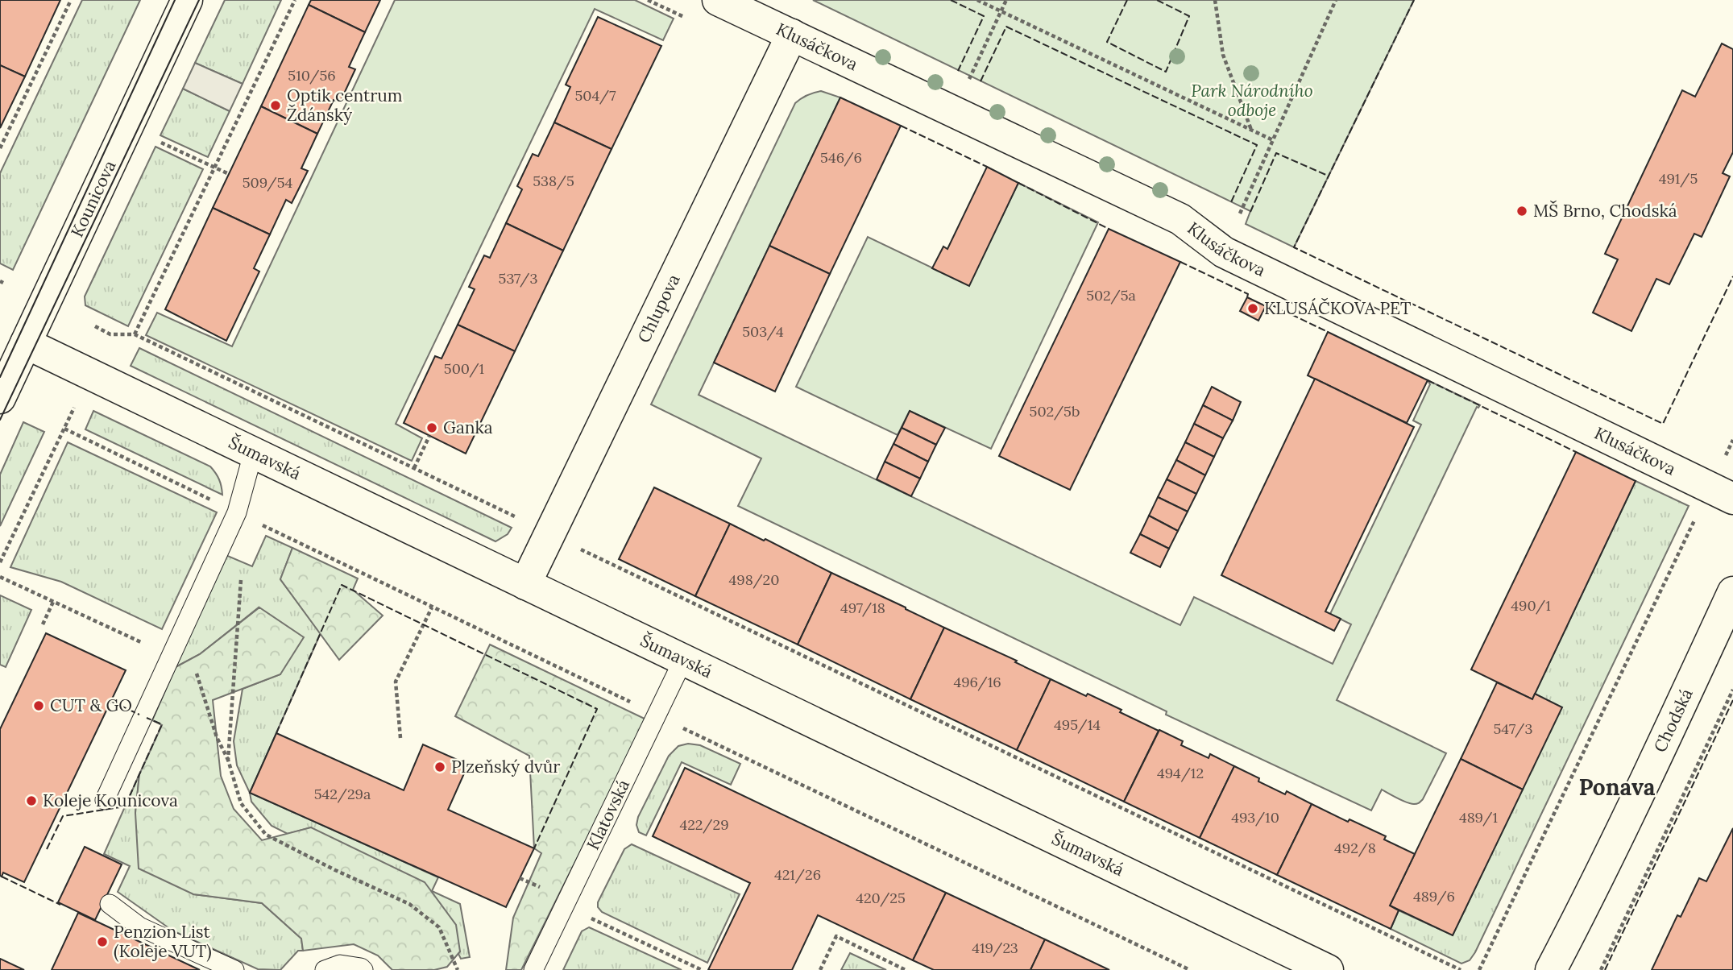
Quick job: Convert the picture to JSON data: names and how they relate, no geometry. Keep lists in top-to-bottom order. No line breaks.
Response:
{"streets":{"street":["Klusáčkova","Kounicova","Chlupova","Šumavská","Chodská"],"lane":["Klatovská"]},"crossings":[["Klusáčkova","Chlupova"],["Kounicova","Šumavská"],["Chlupova","Šumavská"],["Šumavská","Klatovská"]],"districts":["Ponava"],"parks":["Park Národního odboje"],"places":["Optik centrum Ždánský","MŠ Brno, Chodská","KLUSÁČKOVA PET","Ganka","CUT & GO","Plzeňský dvůr","Koleje Kounicova","Penzion List (Koleje VUT)"],"house_numbers":["510/56","504/7","546/6","491/5","538/5","509/54","537/3","502/5a","503/4","500/1","502/5b","498/20","490/1","497/18","496/16","495/14","547/3","494/12","542/29a","493/10","489/1","422/29","492/8","421/26","489/6","420/25","419/23"]}
